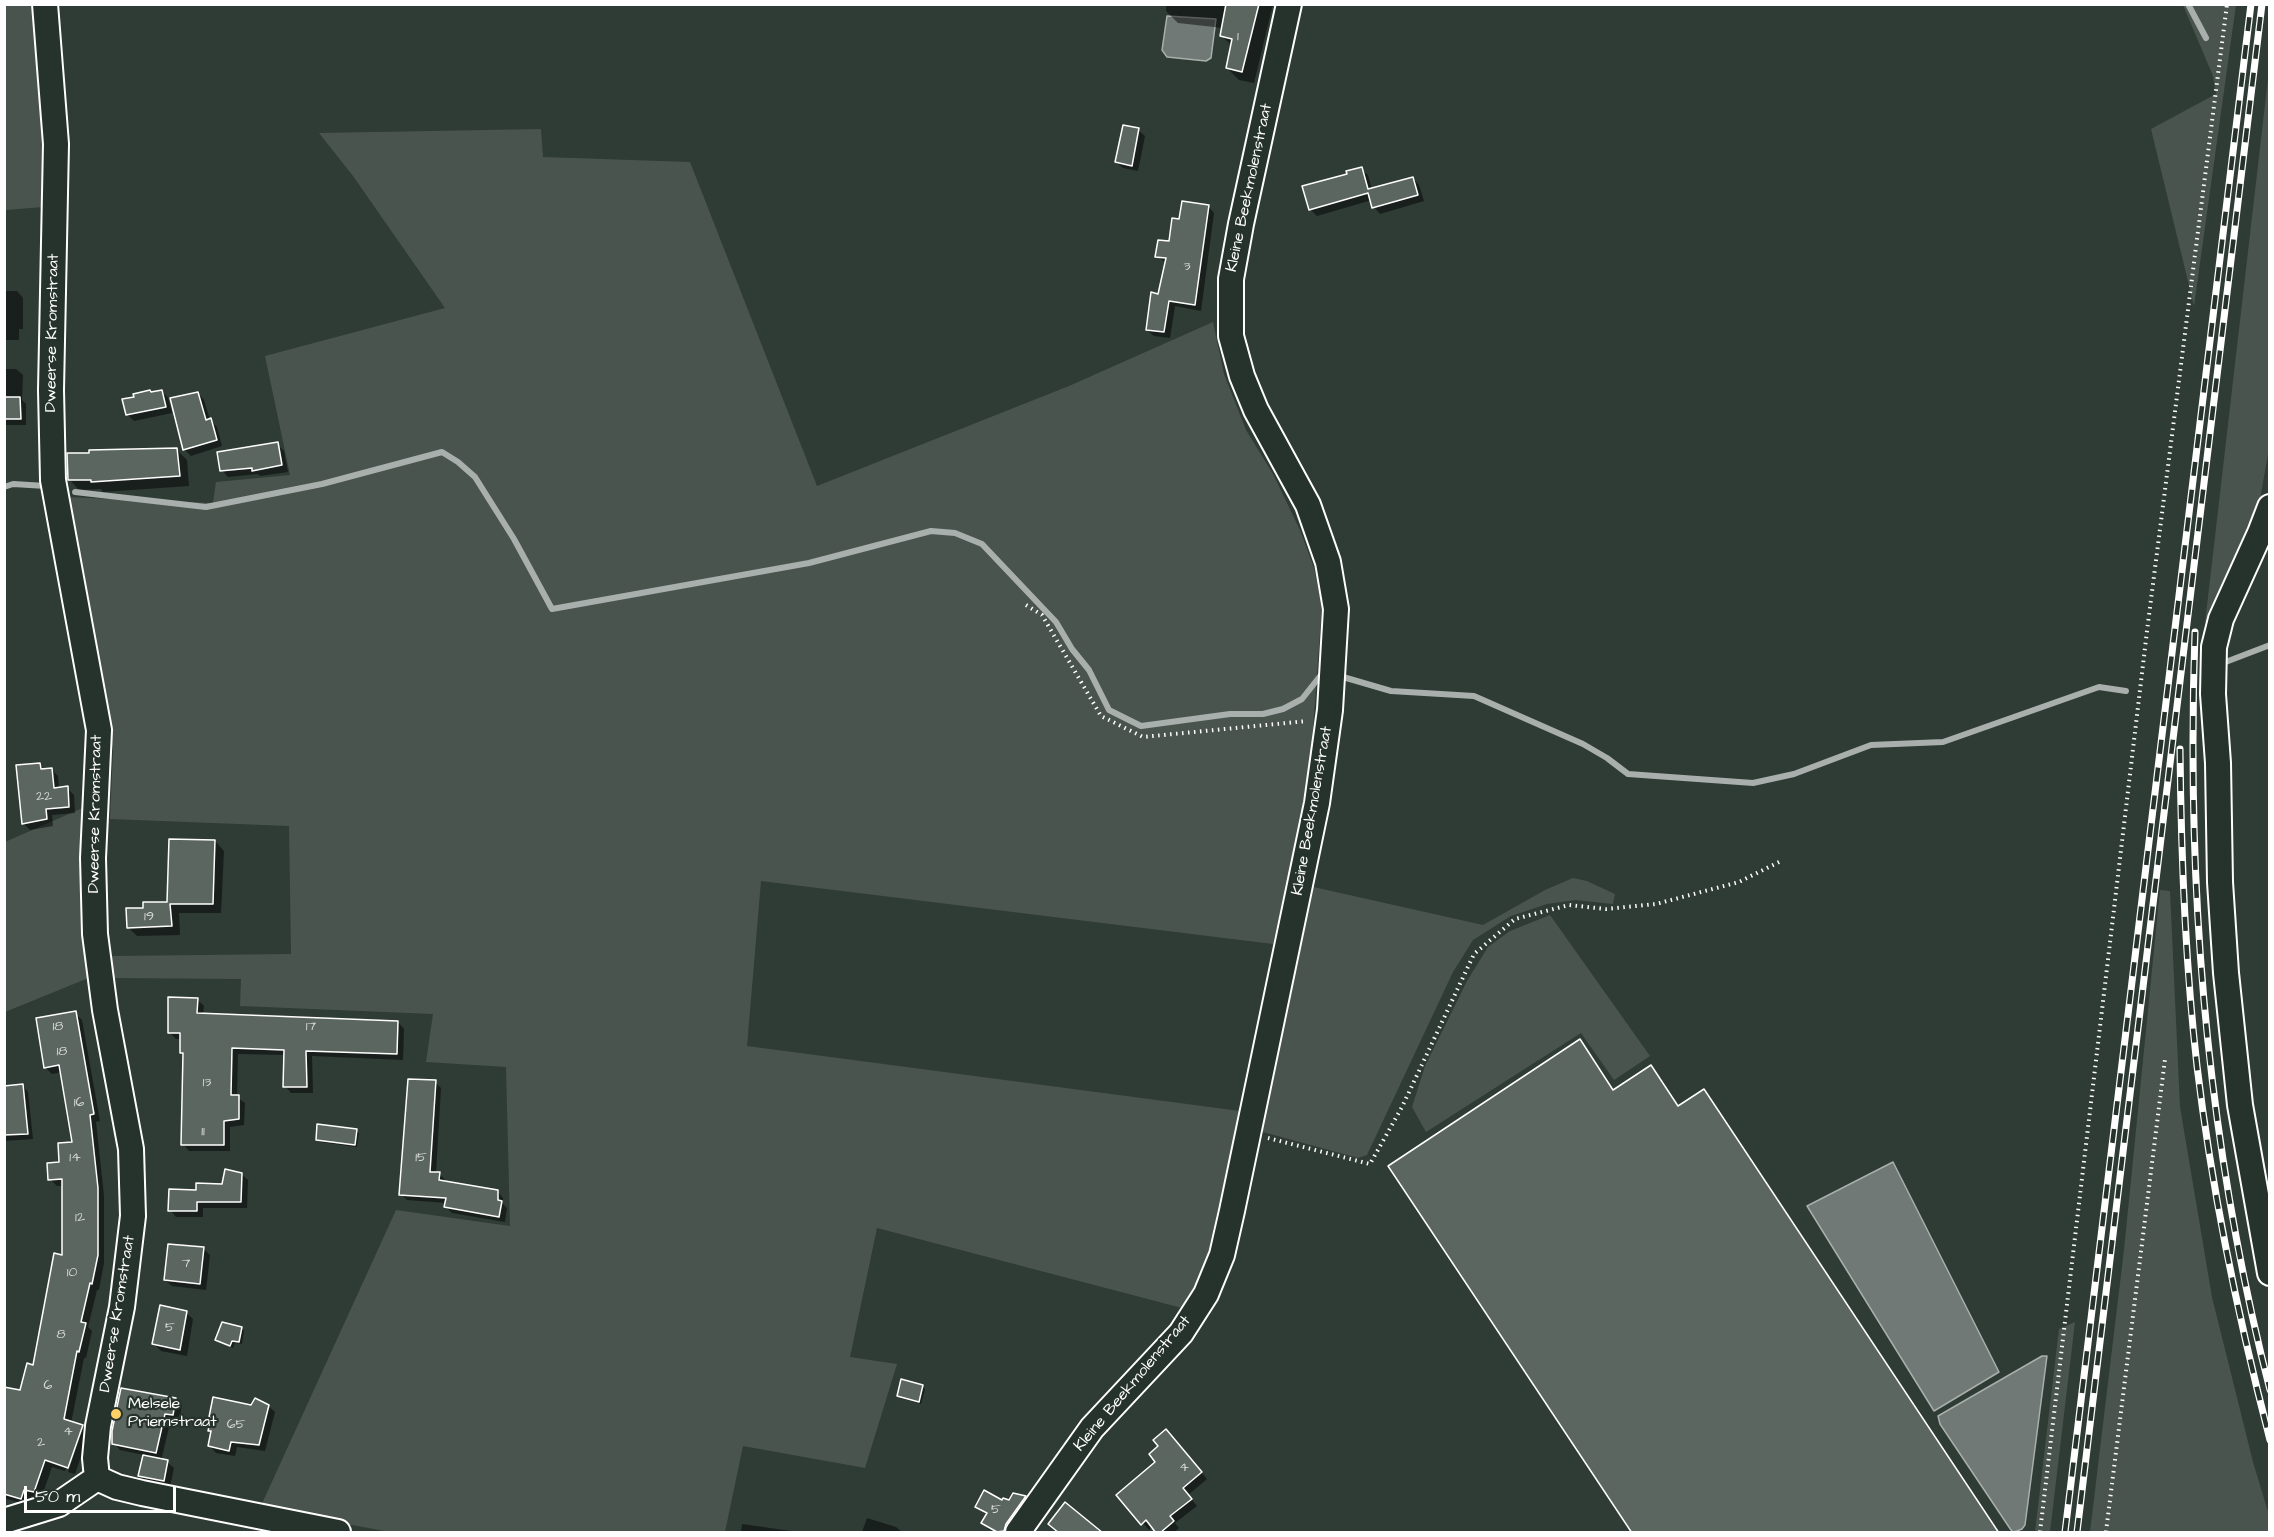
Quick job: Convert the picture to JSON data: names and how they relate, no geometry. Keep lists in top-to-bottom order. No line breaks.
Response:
{"streets":{"street":["Kleine Beekmolenstraat","Dweerse Kromstraat"]},"places":["Melsele Priemstraat"],"house_numbers":["1","3","22","19","18","17","18","13","16","11","14","15","12","7","10","5","8","6","65","4","2","4","5"],"scale_bar":"50 m"}
